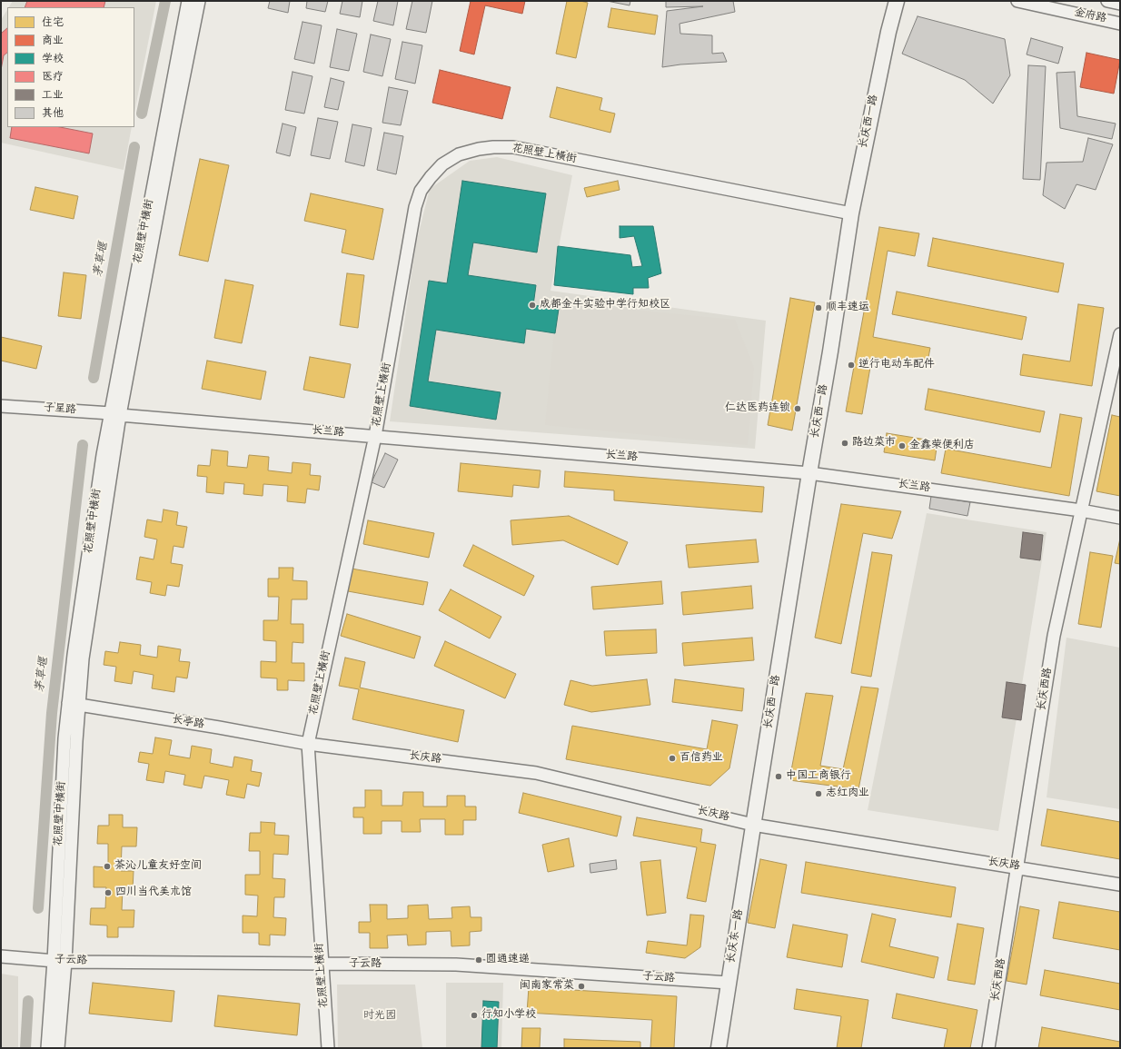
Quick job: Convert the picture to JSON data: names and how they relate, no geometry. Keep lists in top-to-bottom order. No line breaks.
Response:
{"streets":{"main road":["长庆西一路","长庆东一路"],"street":["金府路","花照壁上横街","花照壁中横街","子星路","长兰路","长庆西路","长亭路","长庆路","子云路"]},"crossings":[["长庆西一路","花照壁上横街"],["长庆西一路","长兰路"],["长庆西一路","长庆路"],["长庆西一路","长庆东一路"],["花照壁上横街","长兰路"],["花照壁上横街","长亭路"],["花照壁上横街","长庆路"],["花照壁上横街","子云路"],["花照壁中横街","子星路"],["花照壁中横街","长兰路"],["花照壁中横街","长亭路"],["花照壁中横街","子云路"],["子星路","长兰路"],["长兰路","长庆西路"],["长庆西路","长庆路"],["长亭路","长庆路"],["长庆路","长庆东一路"],["长庆东一路","子云路"]],"water":["茅草堰"],"parks":["时光园"],"places":["成都金牛实验中学行知校区","顺丰速运","逆行电动车配件","仁达医药连锁","路边菜市","金鑫荣便利店","百信药业","中国工商银行","志红肉业","茶沁儿童友好空间","四川当代美术馆","圆通速递","闽南家常菜","行知小学校"],"legend":["住宅","商业","学校","医疗","工业","其他"]}
